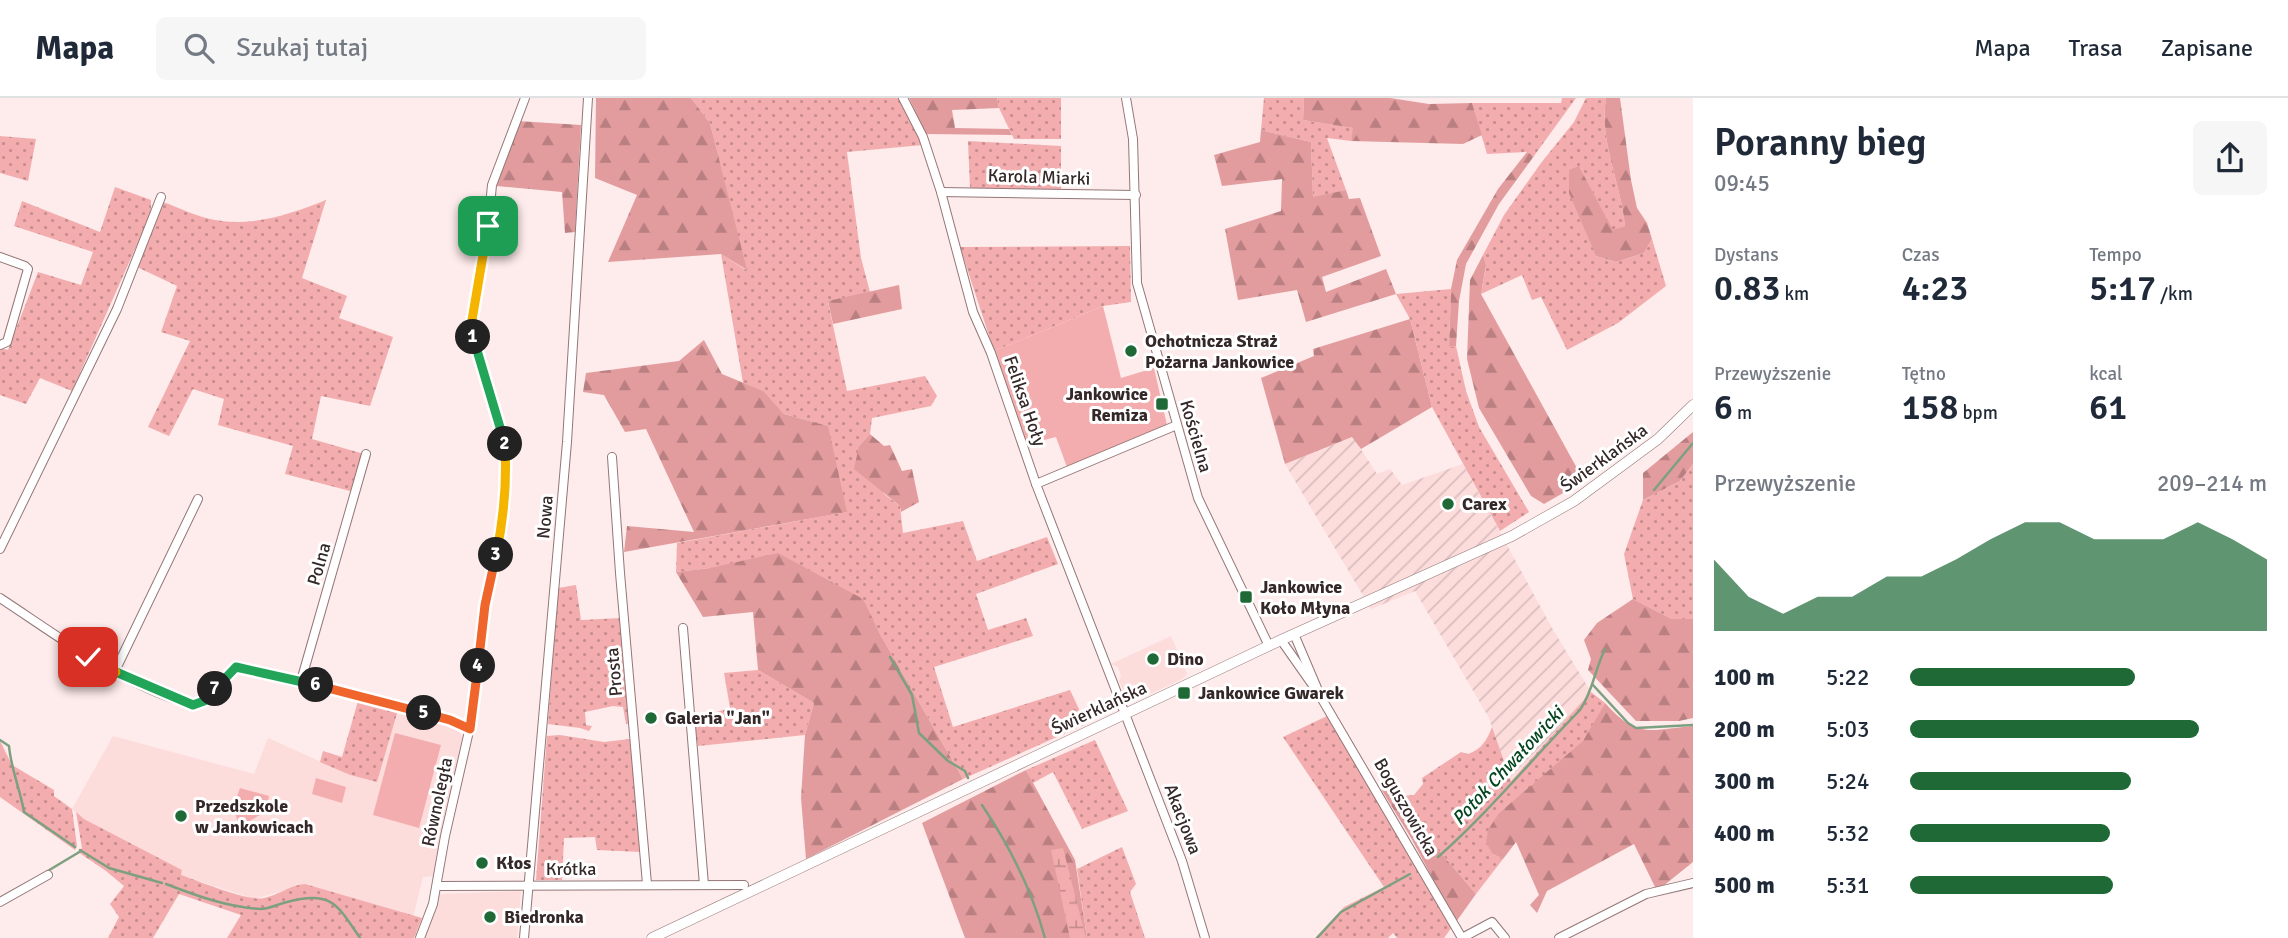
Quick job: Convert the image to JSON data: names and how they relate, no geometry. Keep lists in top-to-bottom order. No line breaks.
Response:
{"streets":{"main road":["Świerklańska"],"street":["Karola Miarki","Feliksa Hoły","Kościelna","Nowa","Polna","Prosta","Równoległa","Boguszowicka","Akacjowa","Krótka"]},"crossings":[["Karola Miarki","Feliksa Hoły"],["Karola Miarki","Kościelna"],["Feliksa Hoły","Świerklańska"],["Feliksa Hoły","Akacjowa"],["Kościelna","Świerklańska"],["Świerklańska","Boguszowicka"],["Świerklańska","Akacjowa"],["Nowa","Krótka"],["Prosta","Krótka"],["Równoległa","Krótka"]],"water":["Potok Chwałowicki"],"places":{"other":["Ochotnicza Straż Pożarna Jankowice","Carex","Dino","Galeria \"Jan\"","Przedszkole w Jankowicach","Kłos","Biedronka"],"transit":["Jankowice Remiza","Jankowice Koło Młyna","Jankowice Gwarek"]},"page":{"header":"Mapa","search":"Szukaj tutaj","nav":["Mapa","Trasa","Zapisane"],"heading":["Poranny bieg","09:45"],"stats":[["Dystans","0.83 km"],["Czas","4:23"],["Tempo","5:17 /km"],["Przewyższenie","6 m"],["Tętno","158 bpm"],["kcal","61"]],"pins":["1","2","3","4","6","7","5"],"chart":["Przewyższenie","209–214 m"],"list":[{"name":"100 m","note":"5:22"},{"name":"200 m","note":"5:03"},{"name":"300 m","note":"5:24"},{"name":"400 m","note":"5:32"},{"name":"500 m","note":"5:31"}]}}
